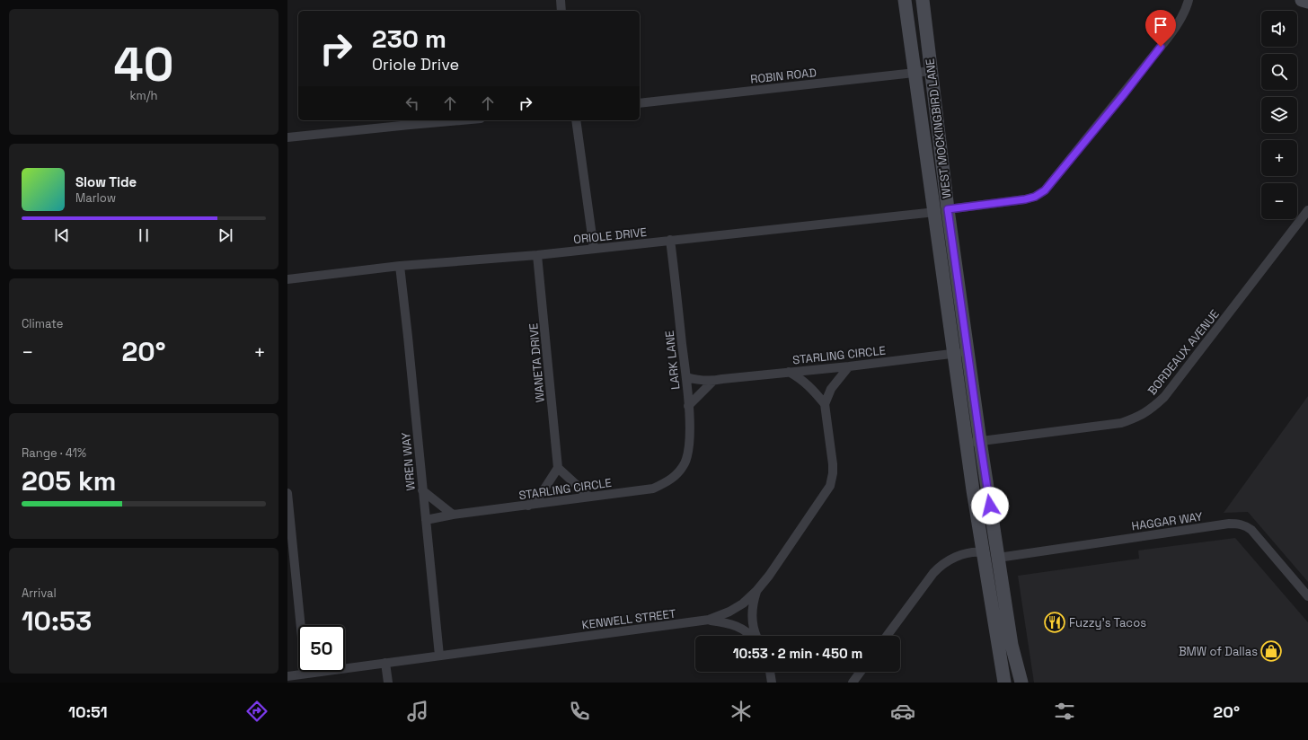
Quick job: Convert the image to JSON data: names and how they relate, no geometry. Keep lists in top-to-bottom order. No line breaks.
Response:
{"streets":{"main road":["WEST MOCKINGBIRD LANE"],"street":["ROBIN ROAD","ORIOLE DRIVE","BORDEAUX AVENUE","STARLING CIRCLE","LARK LANE","WANETA DRIVE","WREN WAY","HAGGAR WAY","KENWELL STREET"]},"crossings":[["ROBIN ROAD","WEST MOCKINGBIRD LANE"],["WEST MOCKINGBIRD LANE","ORIOLE DRIVE"],["WEST MOCKINGBIRD LANE","BORDEAUX AVENUE"],["WEST MOCKINGBIRD LANE","STARLING CIRCLE"],["WEST MOCKINGBIRD LANE","HAGGAR WAY"],["ORIOLE DRIVE","LARK LANE"],["ORIOLE DRIVE","WANETA DRIVE"],["ORIOLE DRIVE","WREN WAY"],["STARLING CIRCLE","LARK LANE"],["STARLING CIRCLE","WREN WAY"],["STARLING CIRCLE","KENWELL STREET"],["WREN WAY","KENWELL STREET"]],"places":{"restaurant":["Fuzzy's Tacos"],"shop":["BMW of Dallas"]},"page":{"tile":[["40","km/h"],"Climate",["Range · 41%","205 km"],["Arrival","10:53"]],"map_buttons":["+","−"],"turn":["230 m","Oriole Drive"],"song":["Slow Tide","Marlow"],"heat":["−","20°","+"],"limit":"50","trip":"10:53 · 2 min · 450 m","tabs":["10:51","20°"]}}
